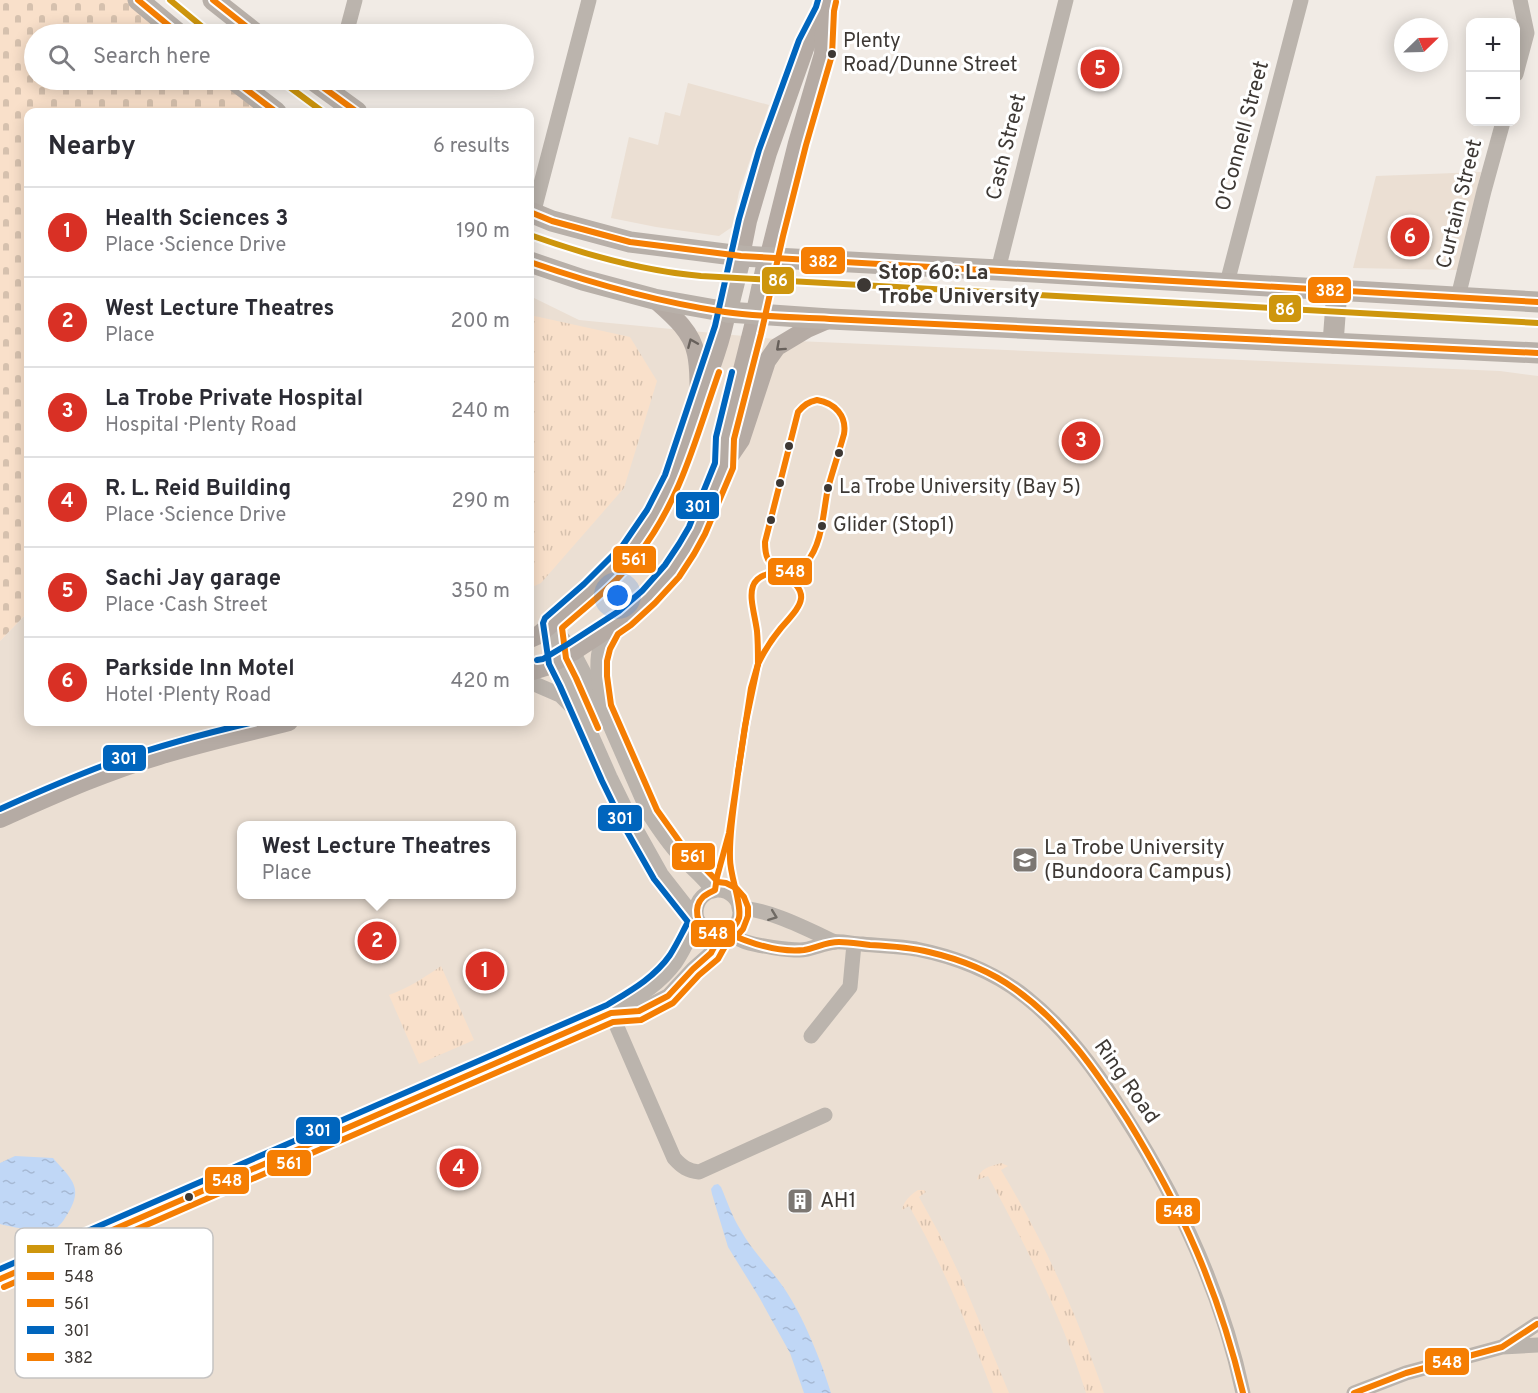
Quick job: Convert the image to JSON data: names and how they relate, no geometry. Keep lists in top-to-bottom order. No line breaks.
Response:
{"streets":{"street":["O'Connell Street","Cash Street","Curtain Street","Ring Road"]},"places":{"other":["Plenty Road/Dunne Street","Stop 60: La Trobe University","La Trobe University (Bay 5)","Glider (Stop1)"],"school or university":["La Trobe University (Bundoora Campus)"],"building":["AH1"]},"lines":["tram line 86","transit line 301","transit line 382","transit line 561","transit line 548"],"legend":["Tram 86","548","561","301","382"],"north":"top right","page":{"map_buttons":["+","−"],"search":"Search here","pins":["5","6","3","2","1","4"],"heading":["Nearby","6 results"],"list":[{"mark":"1","name":"Health Sciences 3","note":"Place · Science Drive","value":"190 m"},{"mark":"2","name":"West Lecture Theatres","note":"Place","value":"200 m"},{"mark":"3","name":"La Trobe Private Hospital","note":"Hospital · Plenty Road","value":"240 m"},{"mark":"4","name":"R. L. Reid Building","note":"Place · Science Drive","value":"290 m"},{"mark":"5","name":"Sachi Jay garage","note":"Place · Cash Street","value":"350 m"},{"mark":"6","name":"Parkside Inn Motel","note":"Hotel · Plenty Road","value":"420 m"}],"popup":["West Lecture Theatres","Place"]}}
